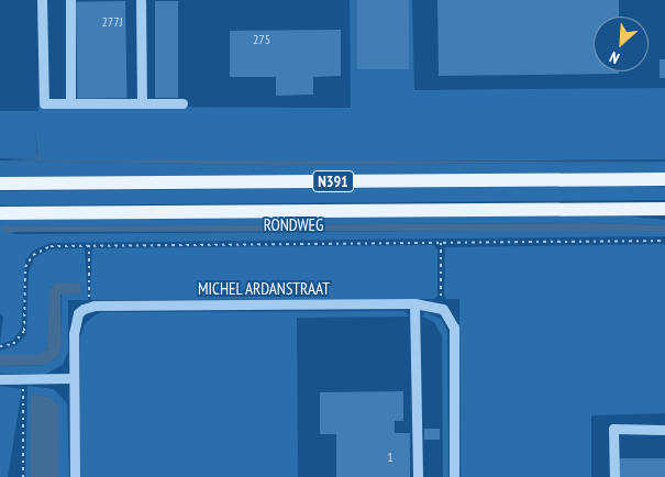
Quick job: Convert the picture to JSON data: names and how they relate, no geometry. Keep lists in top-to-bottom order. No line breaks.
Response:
{"streets":{"main road":["N391","RONDWEG"],"street":["MICHEL ARDANSTRAAT"]},"house_numbers":["277J","275","1"],"north":"bottom left"}
